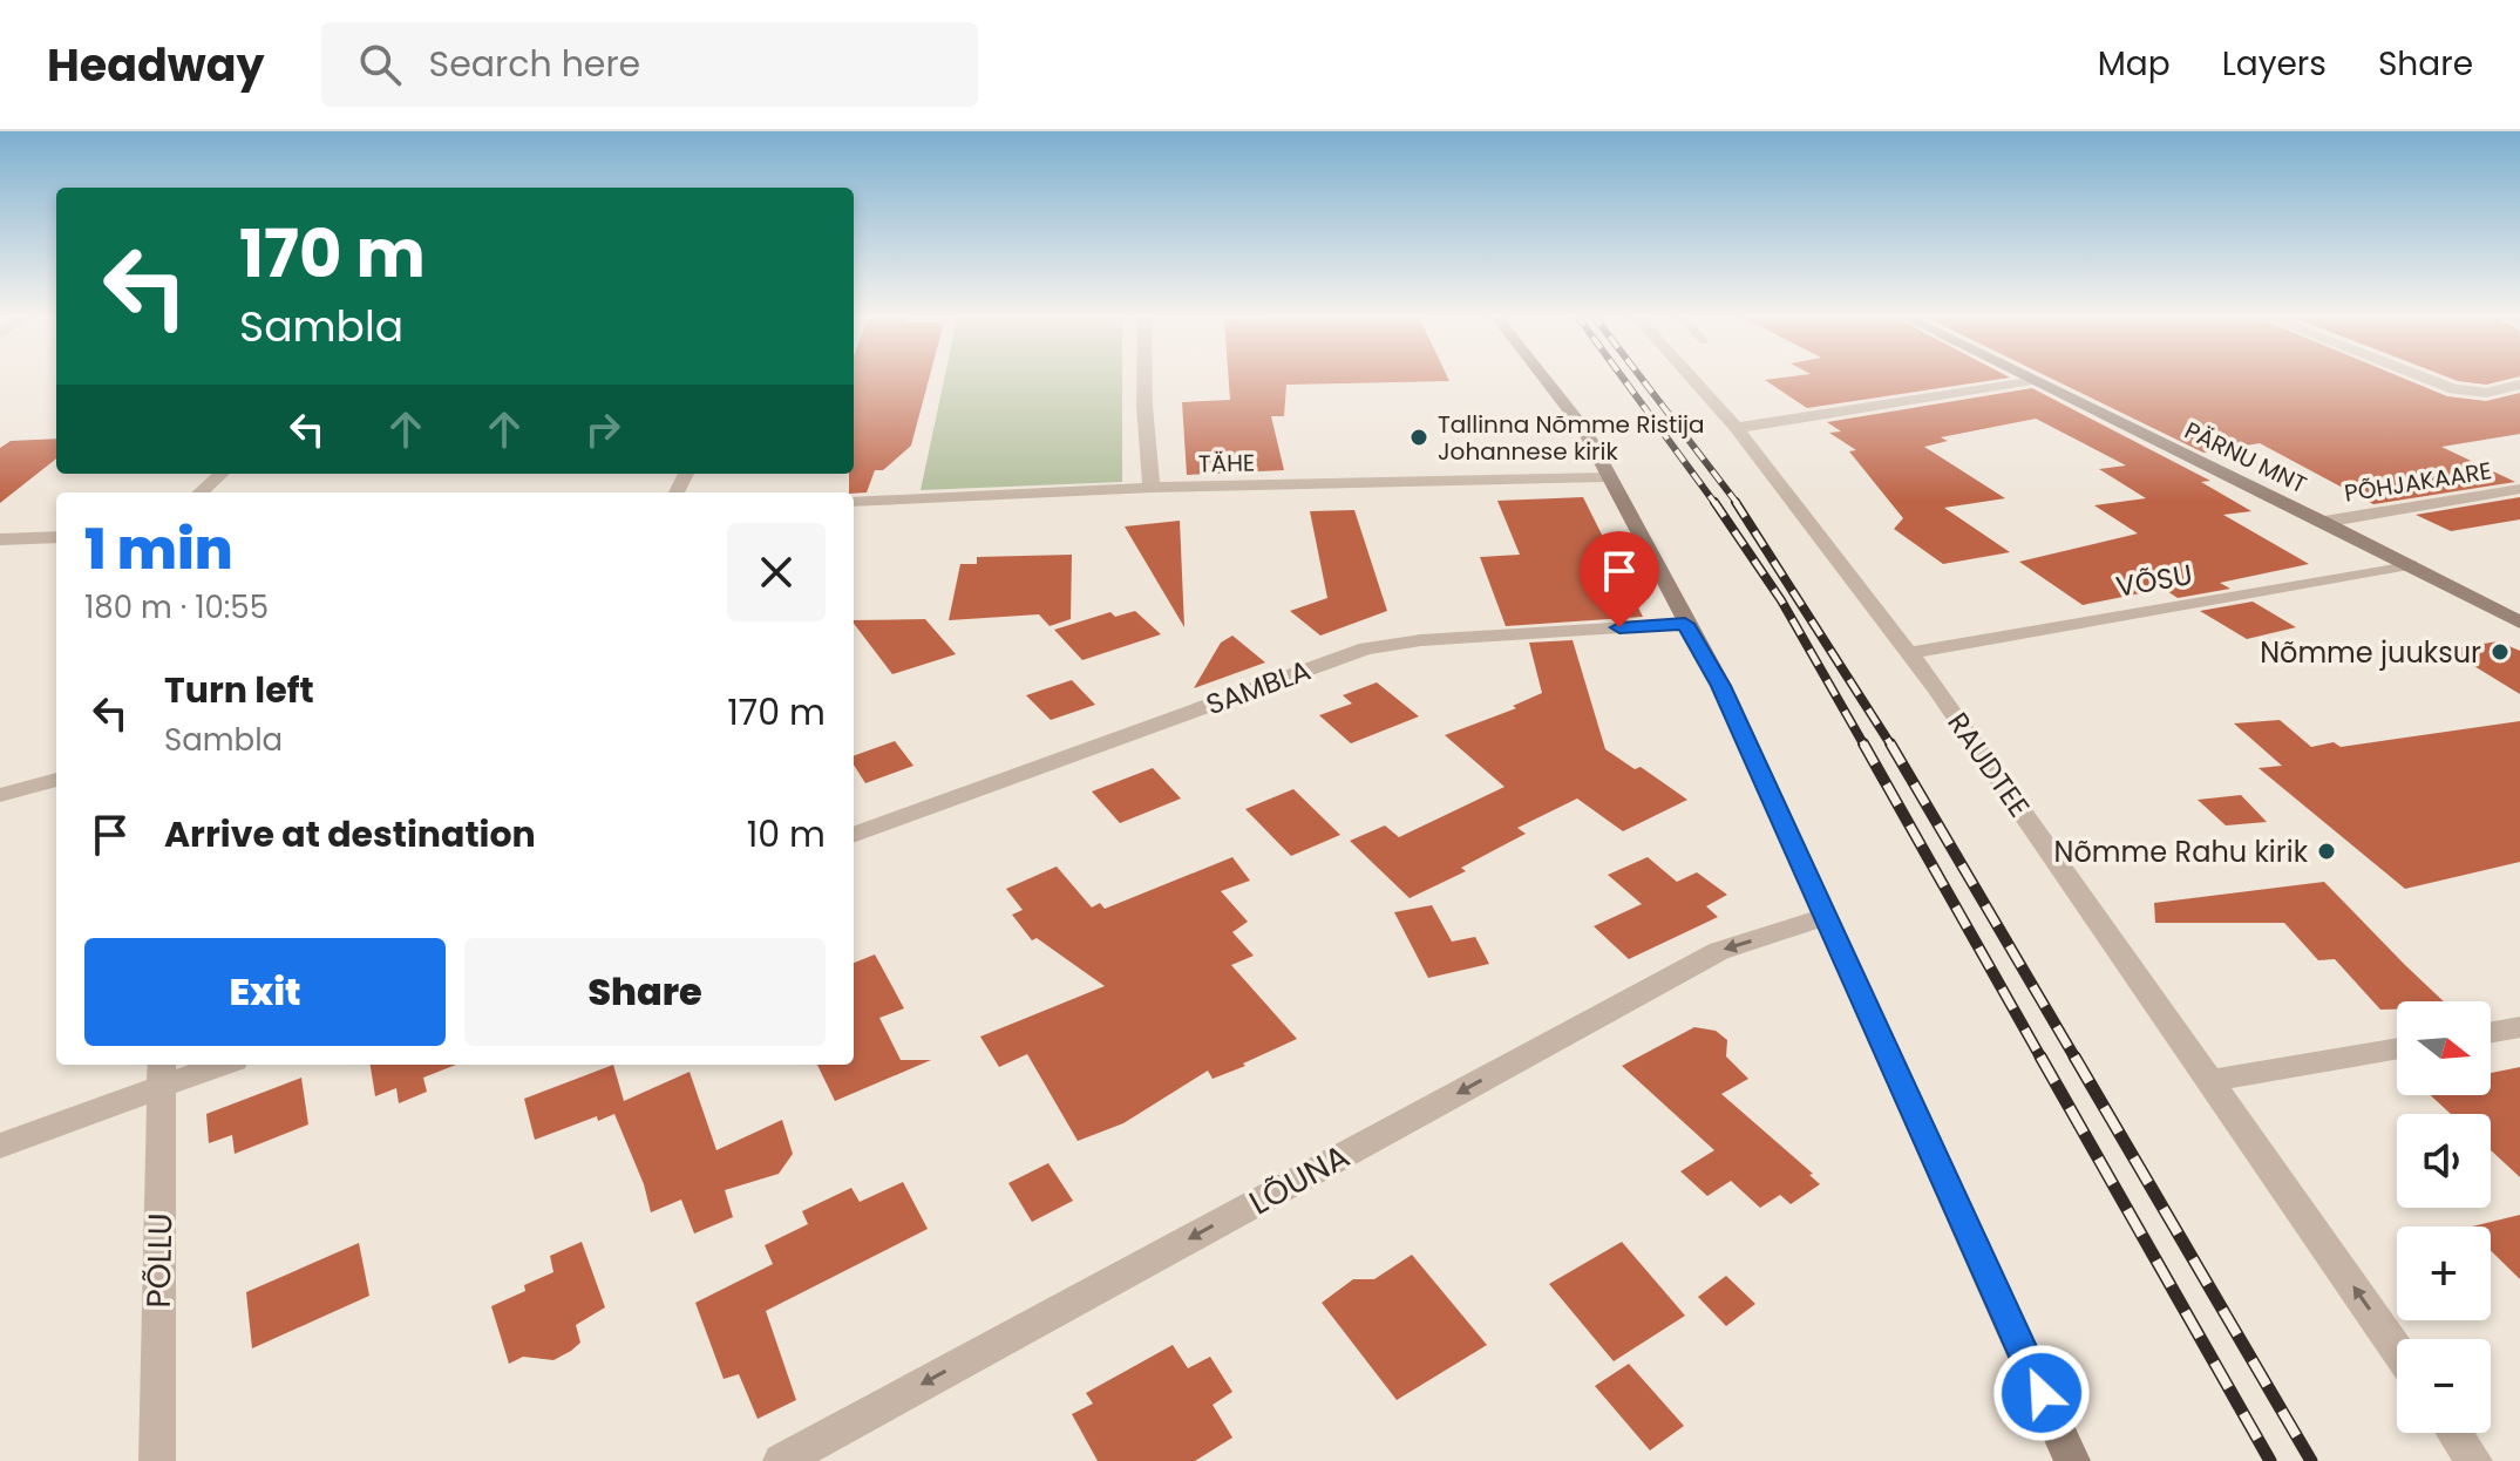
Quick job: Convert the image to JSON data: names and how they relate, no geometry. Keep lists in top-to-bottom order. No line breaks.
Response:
{"streets":{"street":["PÄRNU MNT","TÄHE","PÕHJAKAARE","VÕSU","SAMBLA","RAUDTEE","LÕUNA","PÕLLU"]},"crossings":[["PÄRNU MNT","PÕHJAKAARE"],["PÄRNU MNT","VÕSU"],["VÕSU","RAUDTEE"]],"one_way":["LÕUNA"],"places":["Tallinna Nõmme Ristija Johannese kirik","Nõmme juuksur","Nõmme Rahu kirik"],"north":"right","page":{"header":"Headway","search":"Search here","nav":["Map","Layers","Share"],"turn":["170 m","Sambla"],"heading":["1 min","180 m · 10:55"],"list":[{"name":"Turn left","note":"Sambla","value":"170 m"},{"name":"Arrive at destination","value":"10 m"}],"buttons":["Exit","Share"],"map_buttons":["+","−"]}}
